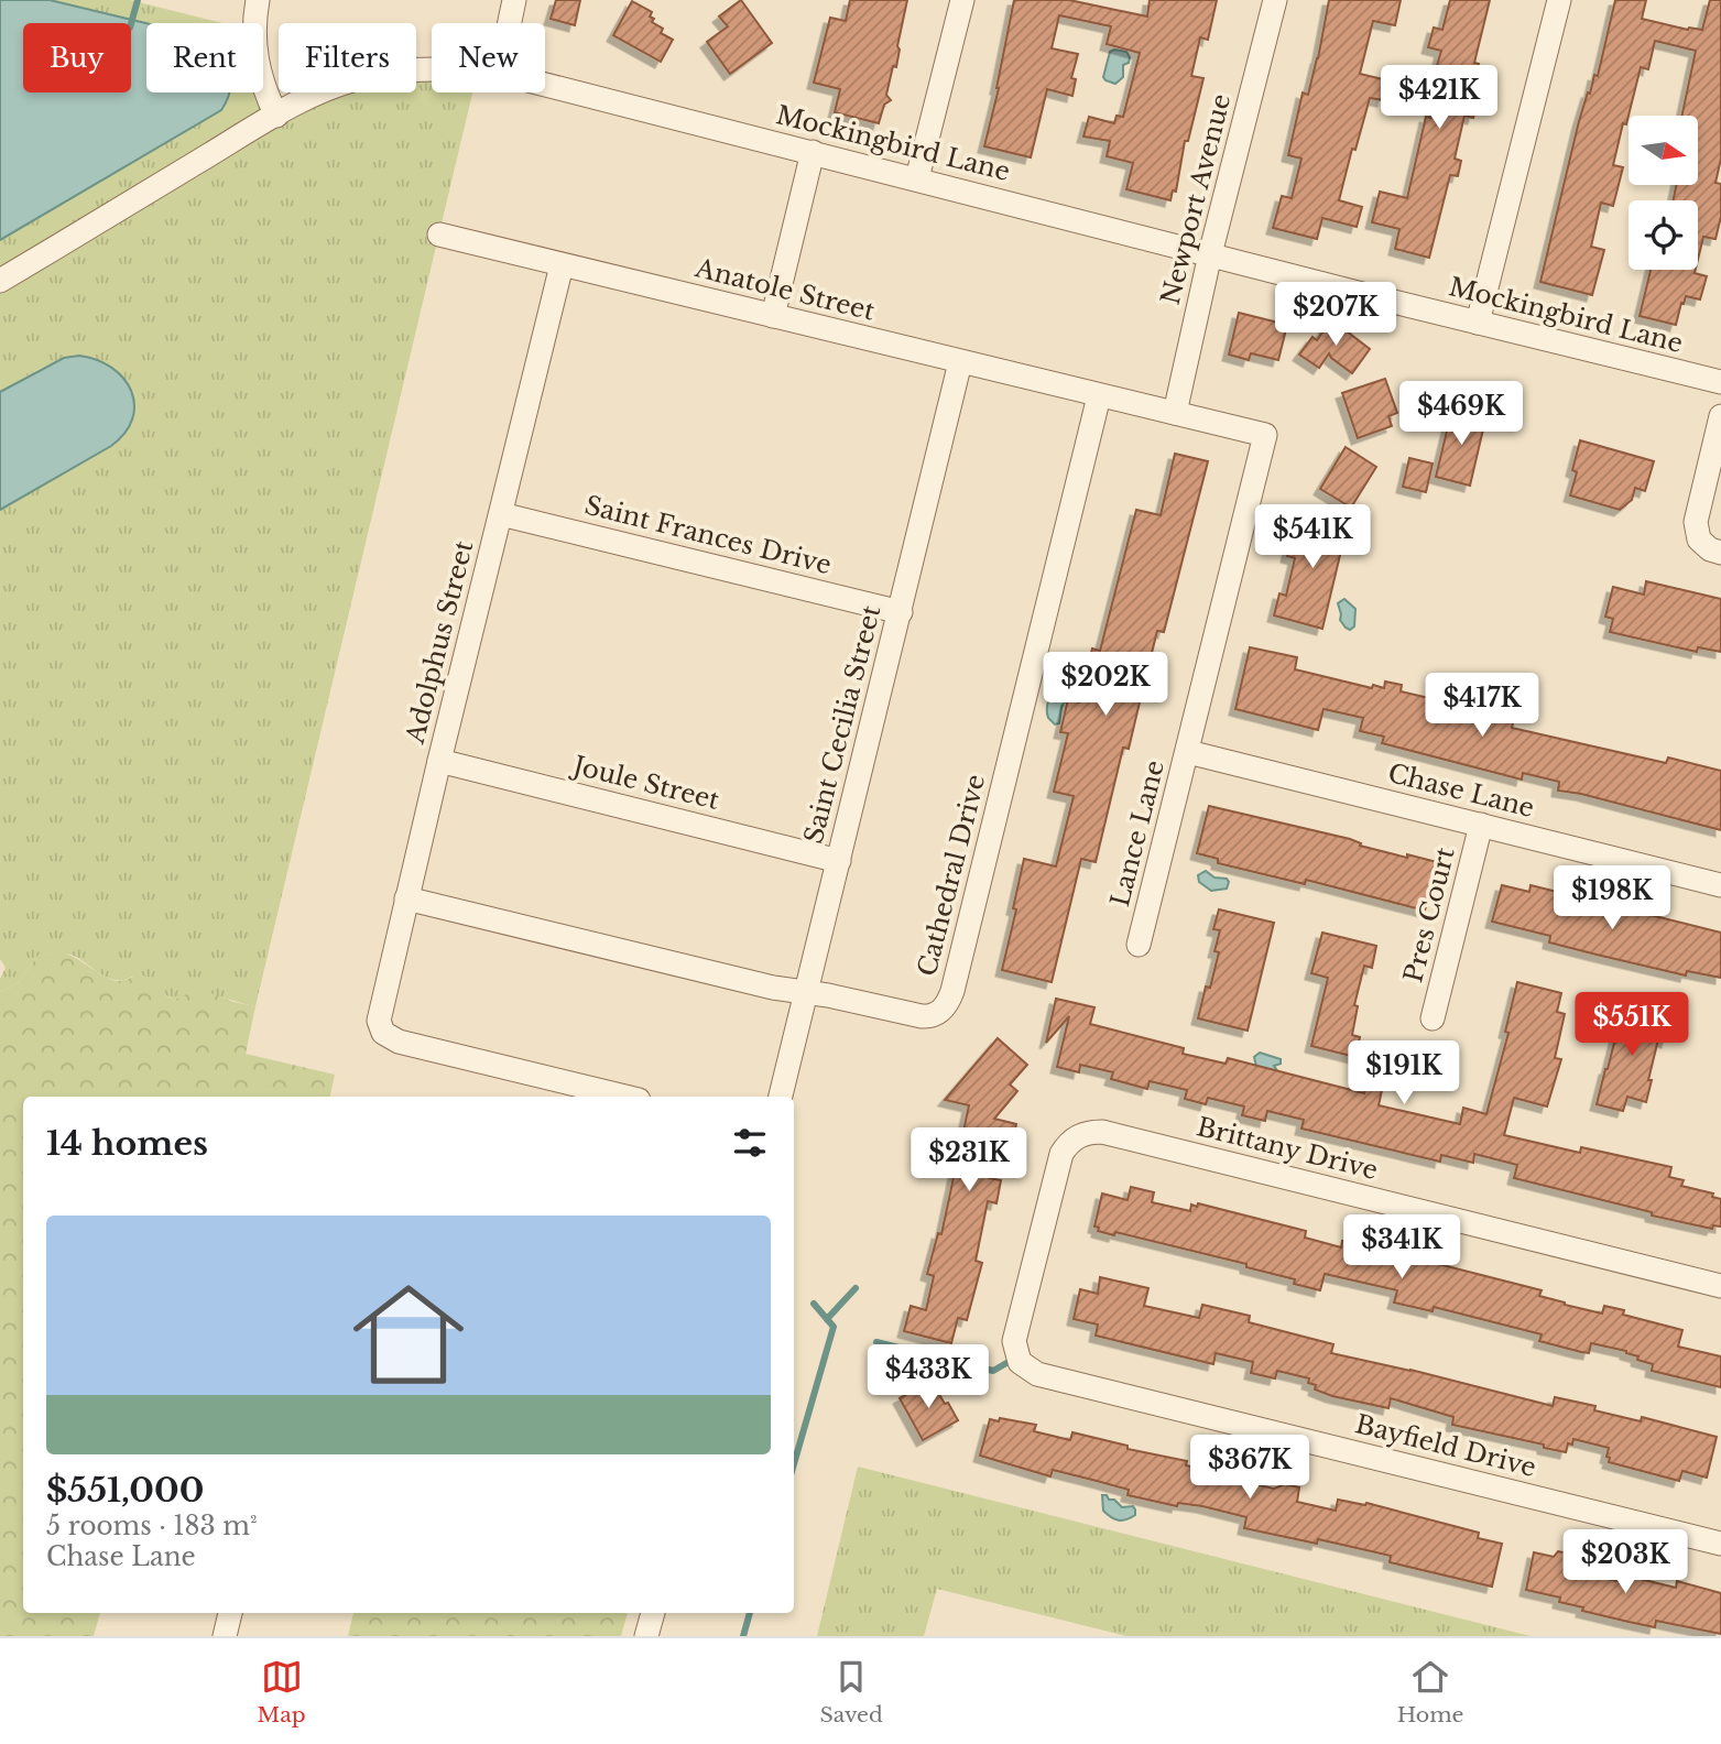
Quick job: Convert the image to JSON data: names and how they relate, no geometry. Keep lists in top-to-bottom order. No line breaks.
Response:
{"streets":{"street":["Mockingbird Lane","Newport Avenue","Anatole Street","Saint Frances Drive","Adolphus Street","Saint Cecilia Street","Joule Street","Chase Lane","Lance Lane","Cathedral Drive","Pres Court","Brittany Drive","Bayfield Drive"]},"crossings":[["Mockingbird Lane","Newport Avenue"],["Newport Avenue","Lance Lane"],["Anatole Street","Adolphus Street"],["Anatole Street","Saint Cecilia Street"],["Anatole Street","Lance Lane"],["Anatole Street","Cathedral Drive"],["Saint Frances Drive","Adolphus Street"],["Saint Frances Drive","Saint Cecilia Street"],["Adolphus Street","Joule Street"],["Adolphus Street","Cathedral Drive"],["Saint Cecilia Street","Joule Street"],["Saint Cecilia Street","Cathedral Drive"],["Chase Lane","Lance Lane"],["Chase Lane","Pres Court"],["Lance Lane","Cathedral Drive"],["Brittany Drive","Bayfield Drive"]],"north":"right","page":{"chip":["Buy","Rent","Filters","New"],"price":["$421K","$207K","$469K","$541K","$202K","$417K","$198K","$551K","$191K","$231K","$341K","$433K","$367K","$203K"],"heading":"14 homes","list":[{"name":"$551,000","note":"5 rooms · 183 m² · Chase Lane"}],"tabs":["Map","Saved","Home"]}}
